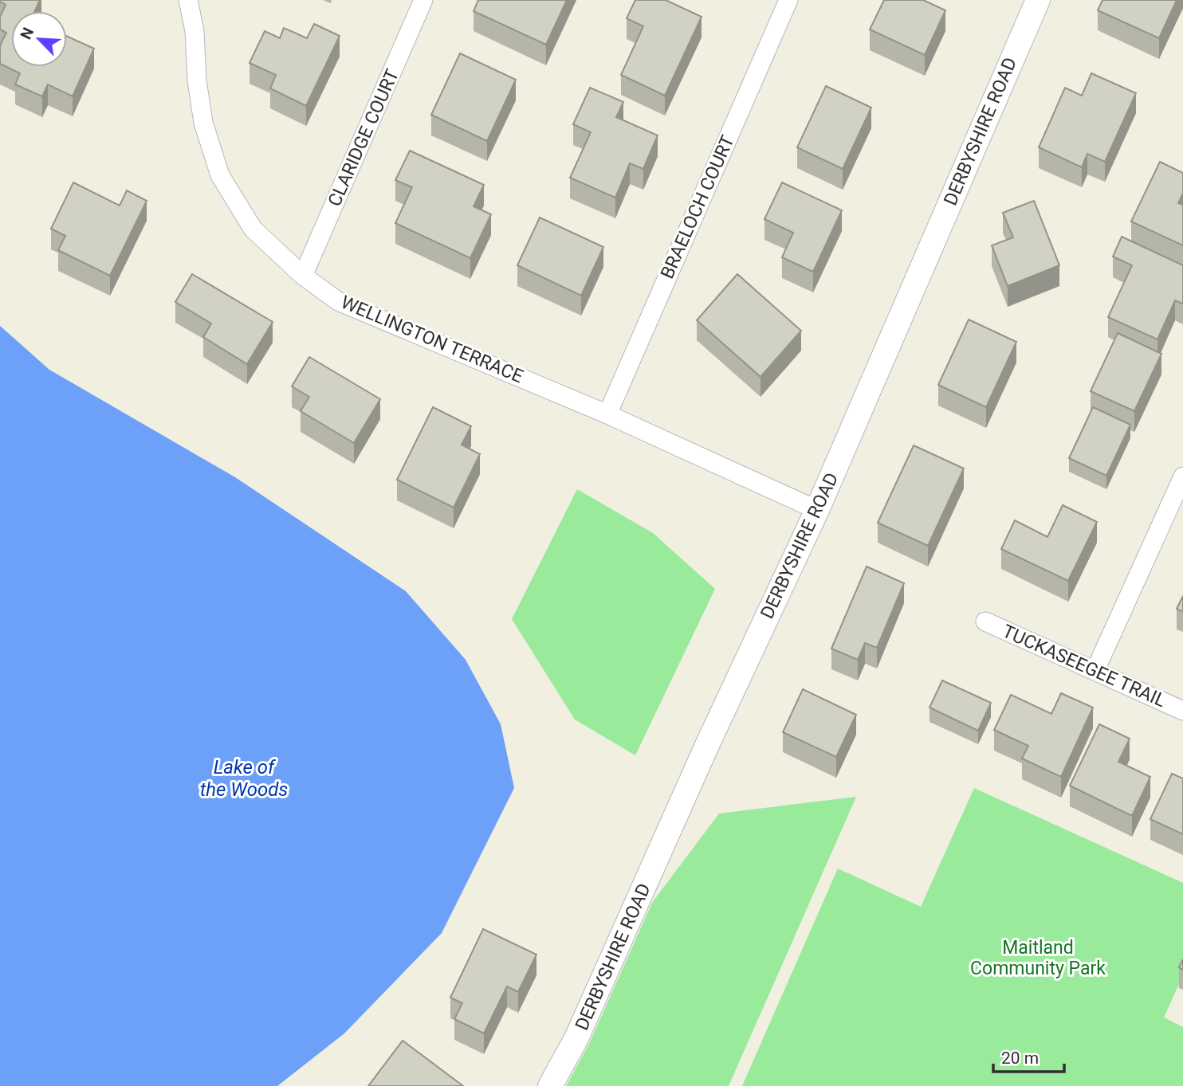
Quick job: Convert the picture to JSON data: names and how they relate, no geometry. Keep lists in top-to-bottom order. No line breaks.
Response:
{"streets":{"street":["DERBYSHIRE ROAD","CLARIDGE COURT","BRAELOCH COURT","WELLINGTON TERRACE","TUCKASEEGEE TRAIL"]},"crossings":[["DERBYSHIRE ROAD","WELLINGTON TERRACE"],["CLARIDGE COURT","WELLINGTON TERRACE"],["BRAELOCH COURT","WELLINGTON TERRACE"]],"water":["Lake of the Woods"],"parks":["Maitland Community Park"],"scale_bar":"20 m","north":"top left"}
